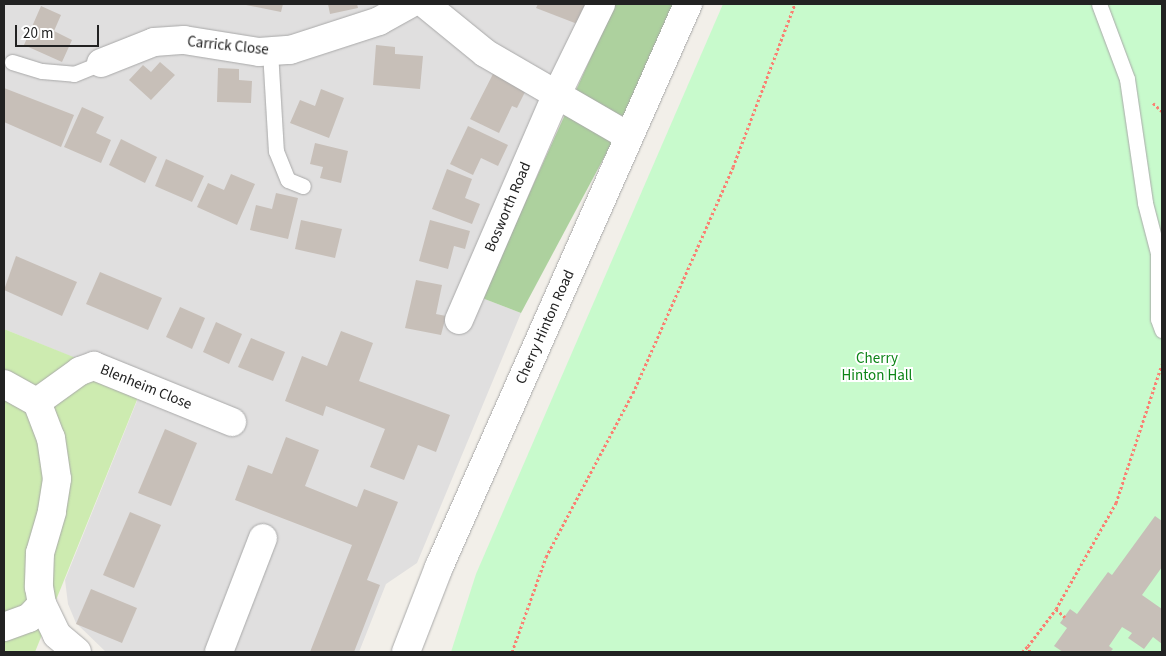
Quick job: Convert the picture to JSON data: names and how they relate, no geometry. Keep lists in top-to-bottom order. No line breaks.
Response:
{"streets":{"street":["Carrick Close","Bosworth Road","Cherry Hinton Road","Blenheim Close"]},"parks":["Cherry Hinton Hall"],"scale_bar":"20 m"}
